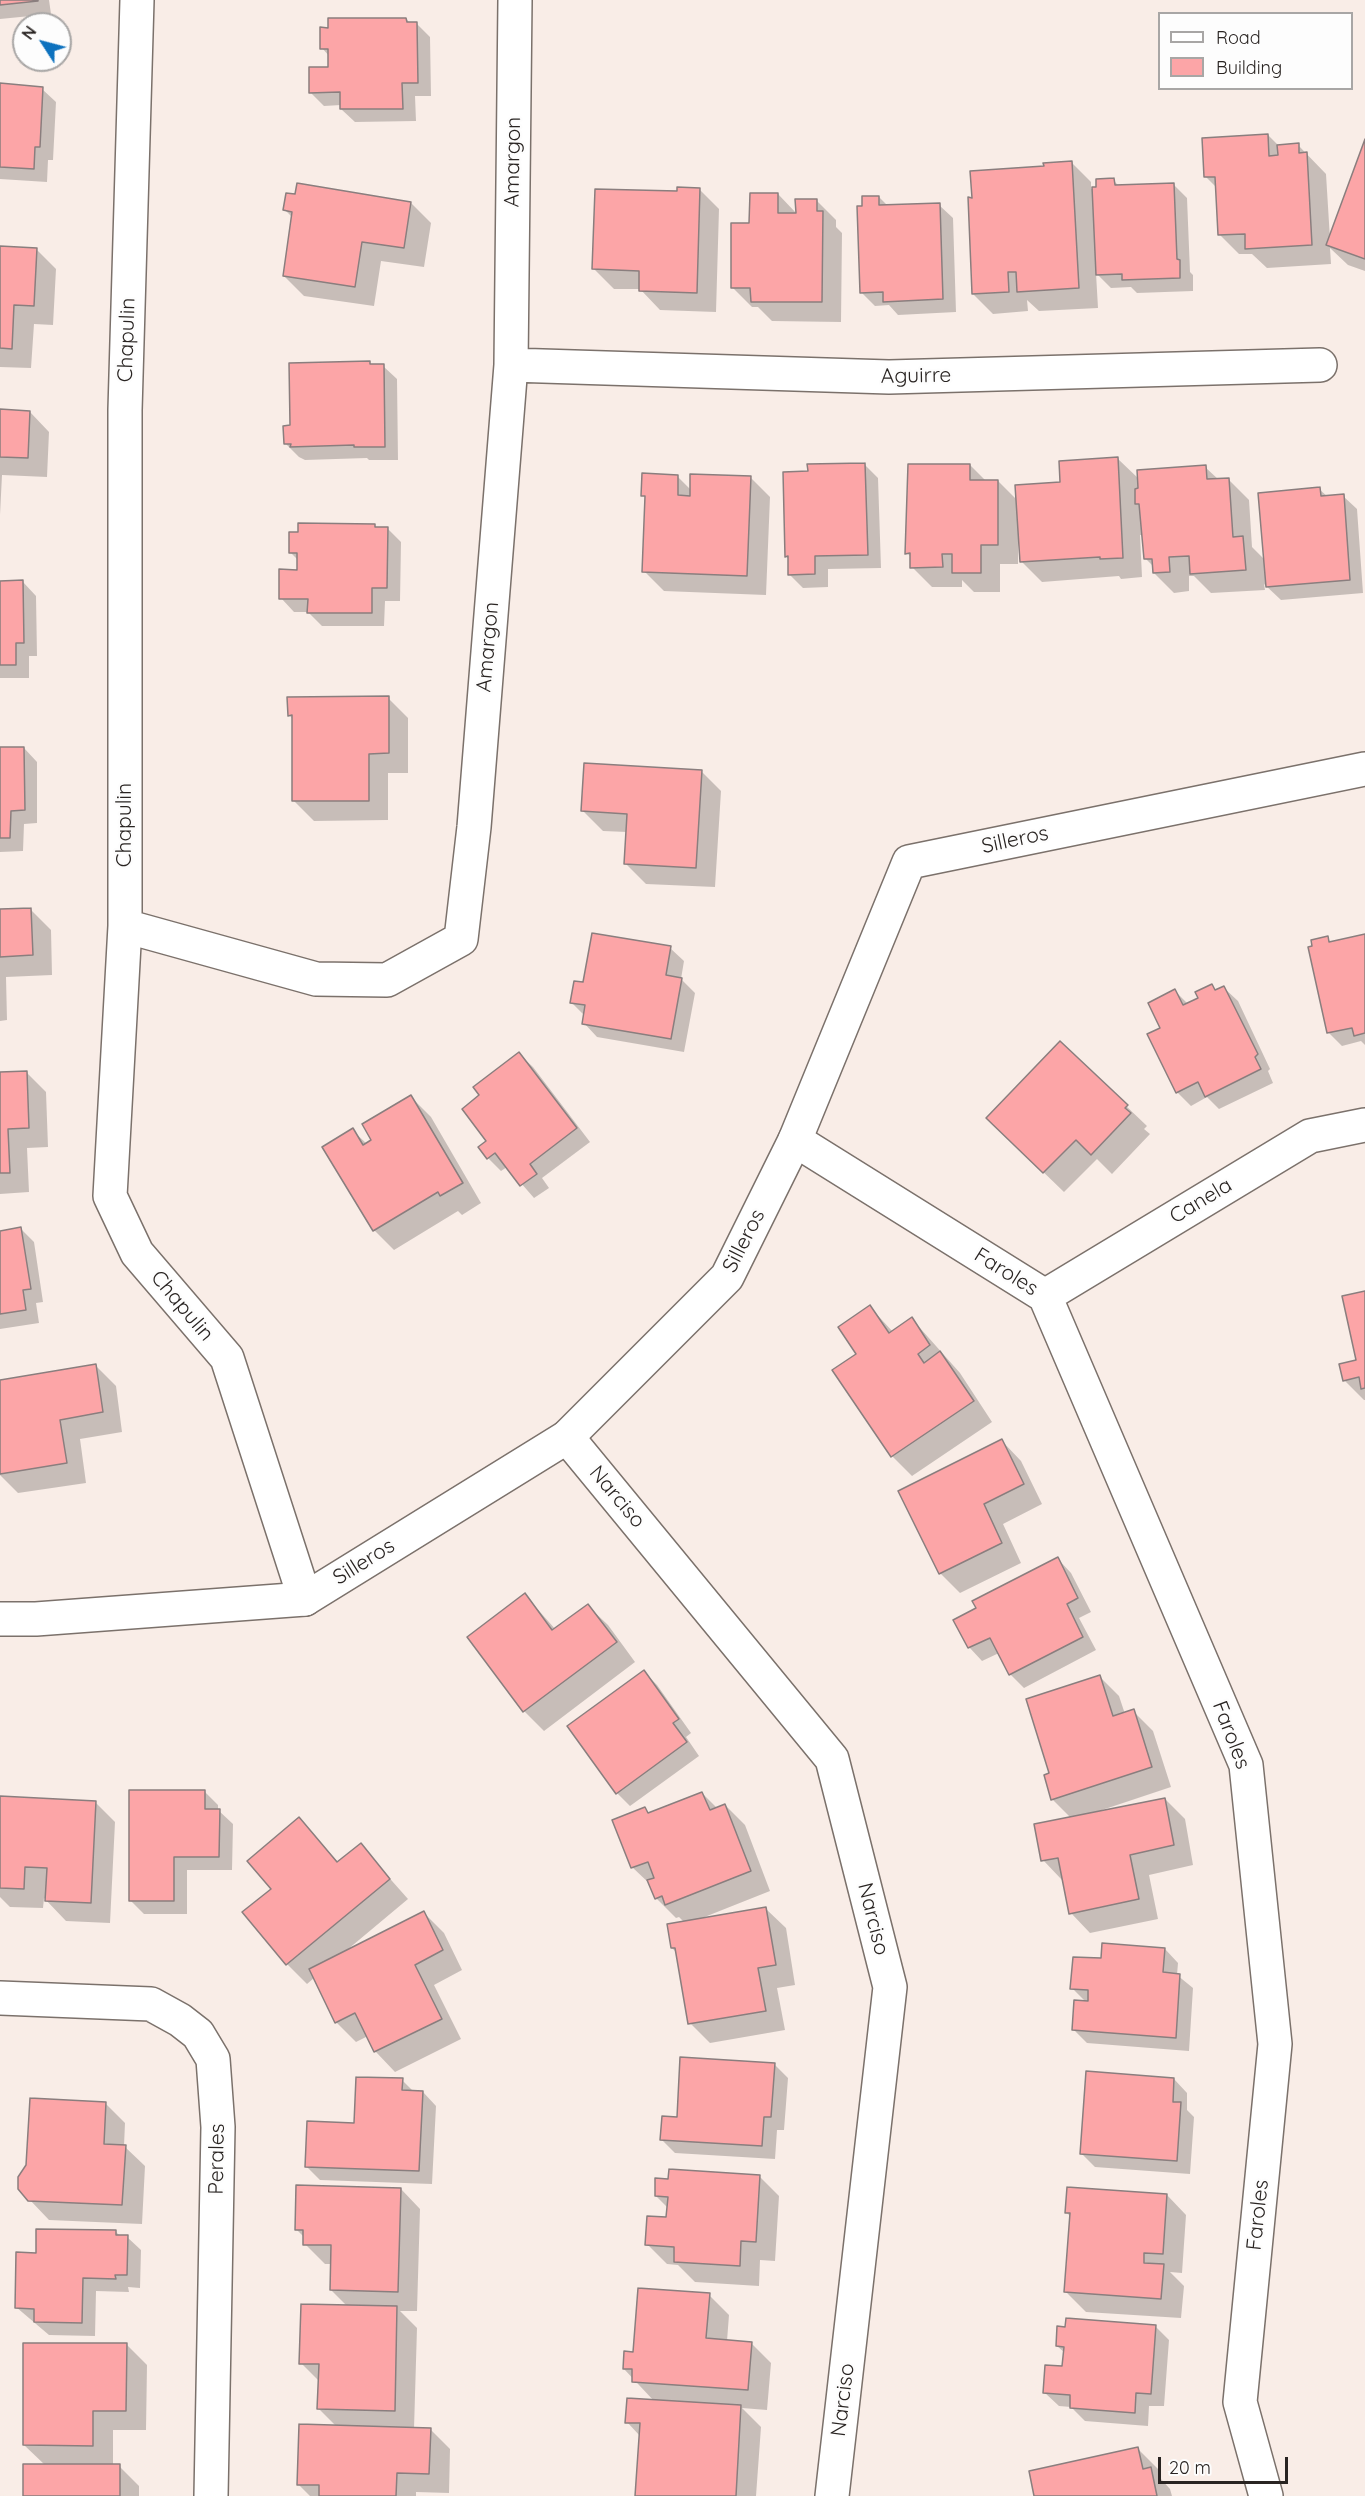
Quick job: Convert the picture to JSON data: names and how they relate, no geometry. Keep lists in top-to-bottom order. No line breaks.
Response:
{"streets":{"street":["Amargon","Chapulin","Aguirre","Silleros","Canela","Faroles","Narciso","Perales"]},"crossings":[["Amargon","Chapulin"],["Amargon","Aguirre"],["Chapulin","Silleros"],["Silleros","Faroles"],["Silleros","Narciso"],["Canela","Faroles"]],"legend":["Road","Building"],"scale_bar":"20 m","north":"top left"}
